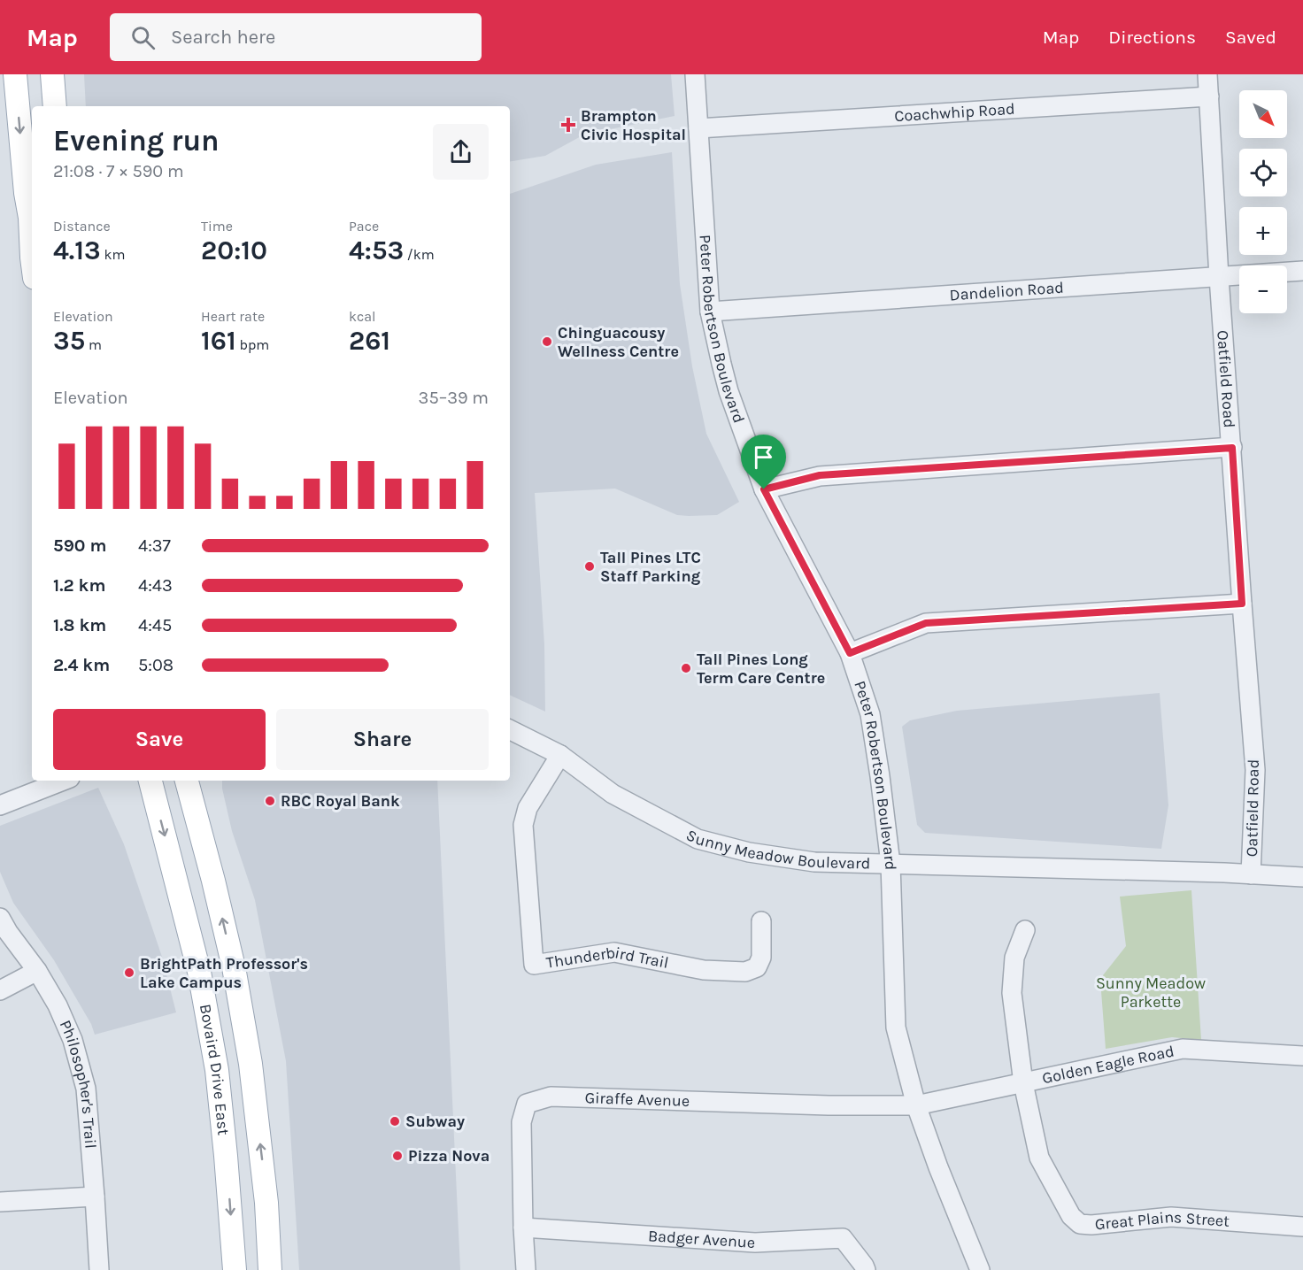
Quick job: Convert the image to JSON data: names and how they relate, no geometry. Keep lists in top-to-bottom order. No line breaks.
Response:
{"streets":{"main road":["Bovaird Drive East"],"street":["Coachwhip Road","Dandelion Road","Peter Robertson Boulevard","Oatfield Road","Sunny Meadow Boulevard","Thunderbird Trail","Golden Eagle Road","Philosopher's Trail","Giraffe Avenue","Great Plains Street","Badger Avenue"]},"crossings":[["Coachwhip Road","Peter Robertson Boulevard"],["Coachwhip Road","Oatfield Road"],["Dandelion Road","Peter Robertson Boulevard"],["Dandelion Road","Oatfield Road"],["Peter Robertson Boulevard","Sunny Meadow Boulevard"],["Peter Robertson Boulevard","Golden Eagle Road"],["Peter Robertson Boulevard","Giraffe Avenue"],["Oatfield Road","Sunny Meadow Boulevard"],["Sunny Meadow Boulevard","Thunderbird Trail"],["Golden Eagle Road","Giraffe Avenue"],["Golden Eagle Road","Great Plains Street"],["Giraffe Avenue","Badger Avenue"]],"parks":["Sunny Meadow Parkette"],"places":{"health":["Brampton Civic Hospital"],"other":["Chinguacousy Wellness Centre","Tall Pines LTC Staff Parking","Tall Pines Long Term Care Centre","RBC Royal Bank","BrightPath Professor's Lake Campus","Subway","Pizza Nova"]},"north":"bottom right","page":{"header":"Map","search":"Search here","nav":["Map","Directions","Saved"],"map_buttons":["+","−"],"heading":["Evening run","21:08 · 7 × 590 m"],"stats":[["Distance","4.13 km"],["Time","20:10"],["Pace","4:53 /km"],["Elevation","35 m"],["Heart rate","161 bpm"],["kcal","261"]],"chart":["Elevation","35–39 m"],"list":[{"name":"590 m","note":"4:37"},{"name":"1.2 km","note":"4:43"},{"name":"1.8 km","note":"4:45"},{"name":"2.4 km","note":"5:08"}],"buttons":["Save","Share"]}}
